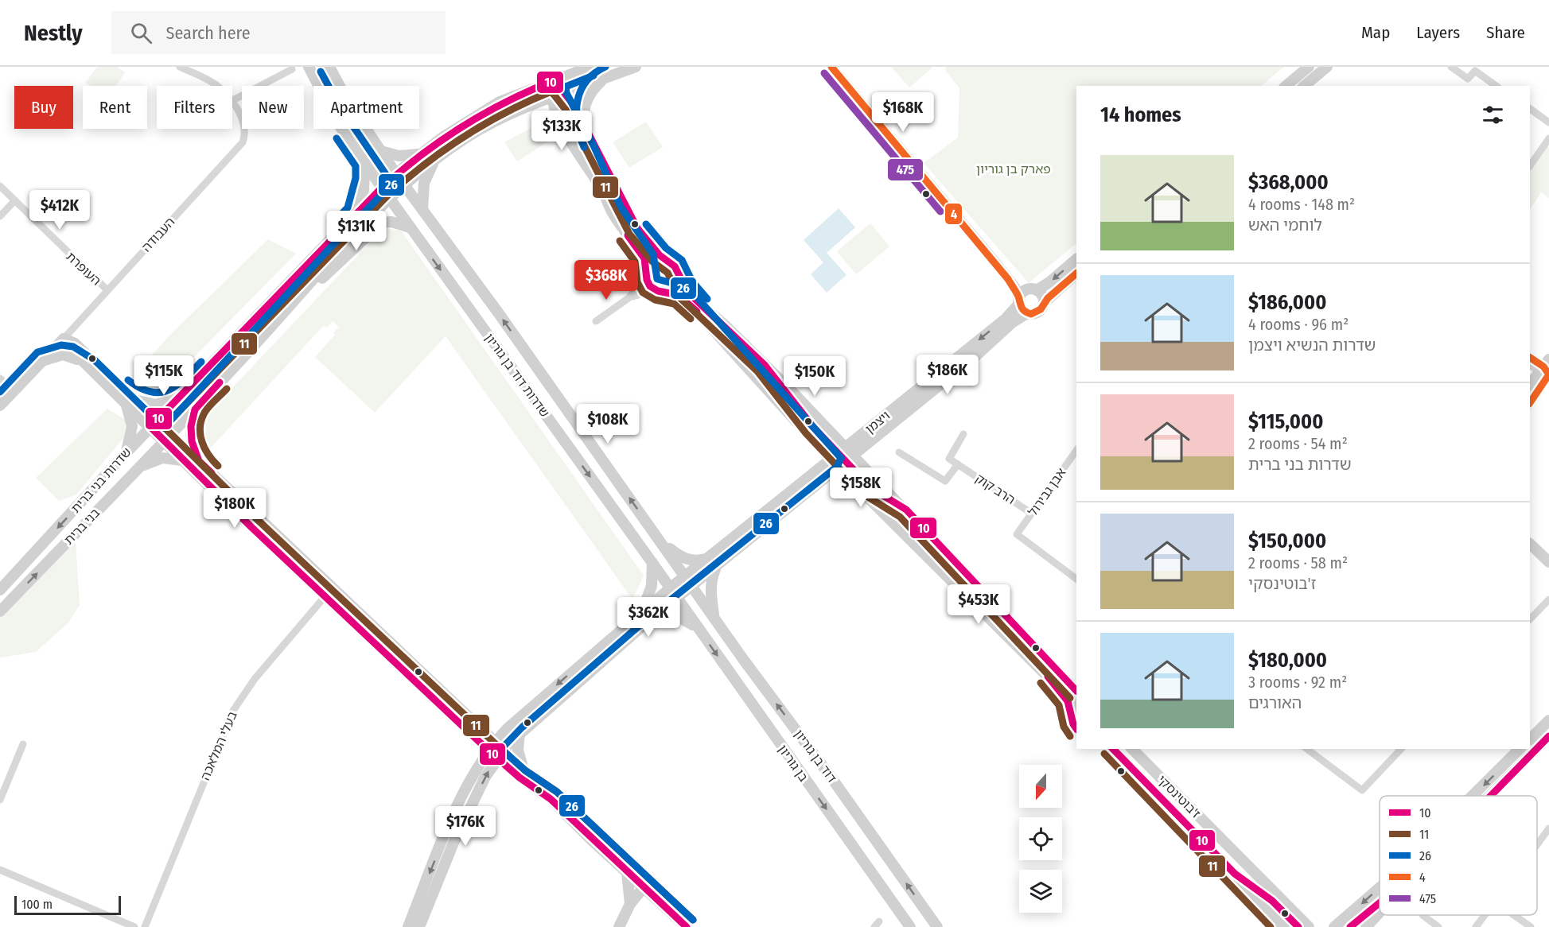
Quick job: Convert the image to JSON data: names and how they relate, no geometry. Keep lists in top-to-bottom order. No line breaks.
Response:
{"streets":{"street":["העבודה","העופרת","שדרות דוד בן גוריון","ויצמן","שדרות בני ברית","הרב קוק","אבן גבירול","בני ברית","בעלי המלאכה","דוד בן גוריון","בן גוריון","ז'בוטינסקי"]},"crossings":[["העבודה","העופרת"],["שדרות דוד בן גוריון","בן גוריון"],["הרב קוק","אבן גבירול"]],"one_way":["שדרות בני ברית","בני ברית","דוד בן גוריון","בן גוריון"],"parks":["פארק בן גוריון"],"lines":["transit line 26","transit line 4","transit line 475","transit line 10","transit line 11"],"legend":["10","11","26","4","475"],"scale_bar":"100 m","north":"bottom","page":{"header":"Nestly","search":"Search here","nav":["Map","Layers","Share"],"chip":["Buy","Rent","Filters","New","Apartment"],"heading":"14 homes","price":["$168K","$133K","$412K","$131K","$368K","$186K","$115K","$150K","$108K","$158K","$180K","$453K","$362K","$176K"],"list":[{"name":"$368,000","note":"4 rooms · 148 m² · לוחמי האש"},{"name":"$186,000","note":"4 rooms · 96 m² · שדרות הנשיא ויצמן"},{"name":"$115,000","note":"2 rooms · 54 m² · שדרות בני ברית"},{"name":"$150,000","note":"2 rooms · 58 m² · ז'בוטינסקי"},{"name":"$180,000","note":"3 rooms · 92 m² · האורגים"}],"scale":"100 m"}}
